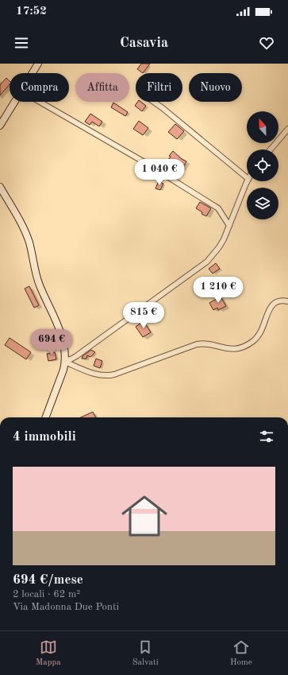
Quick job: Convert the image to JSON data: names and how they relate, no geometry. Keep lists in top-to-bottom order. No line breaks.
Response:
{"north":"top","page":{"status":"17:52","header":"Casavia","chip":["Compra","Affitta","Filtri","Nuovo"],"price":["1 040 €","1 210 €","815 €","694 €"],"heading":"4 immobili","list":[{"name":"694 €/mese","note":"2 locali · 62 m² · Via Madonna Due Ponti"}],"tabs":["Mappa","Salvati","Home"]}}
